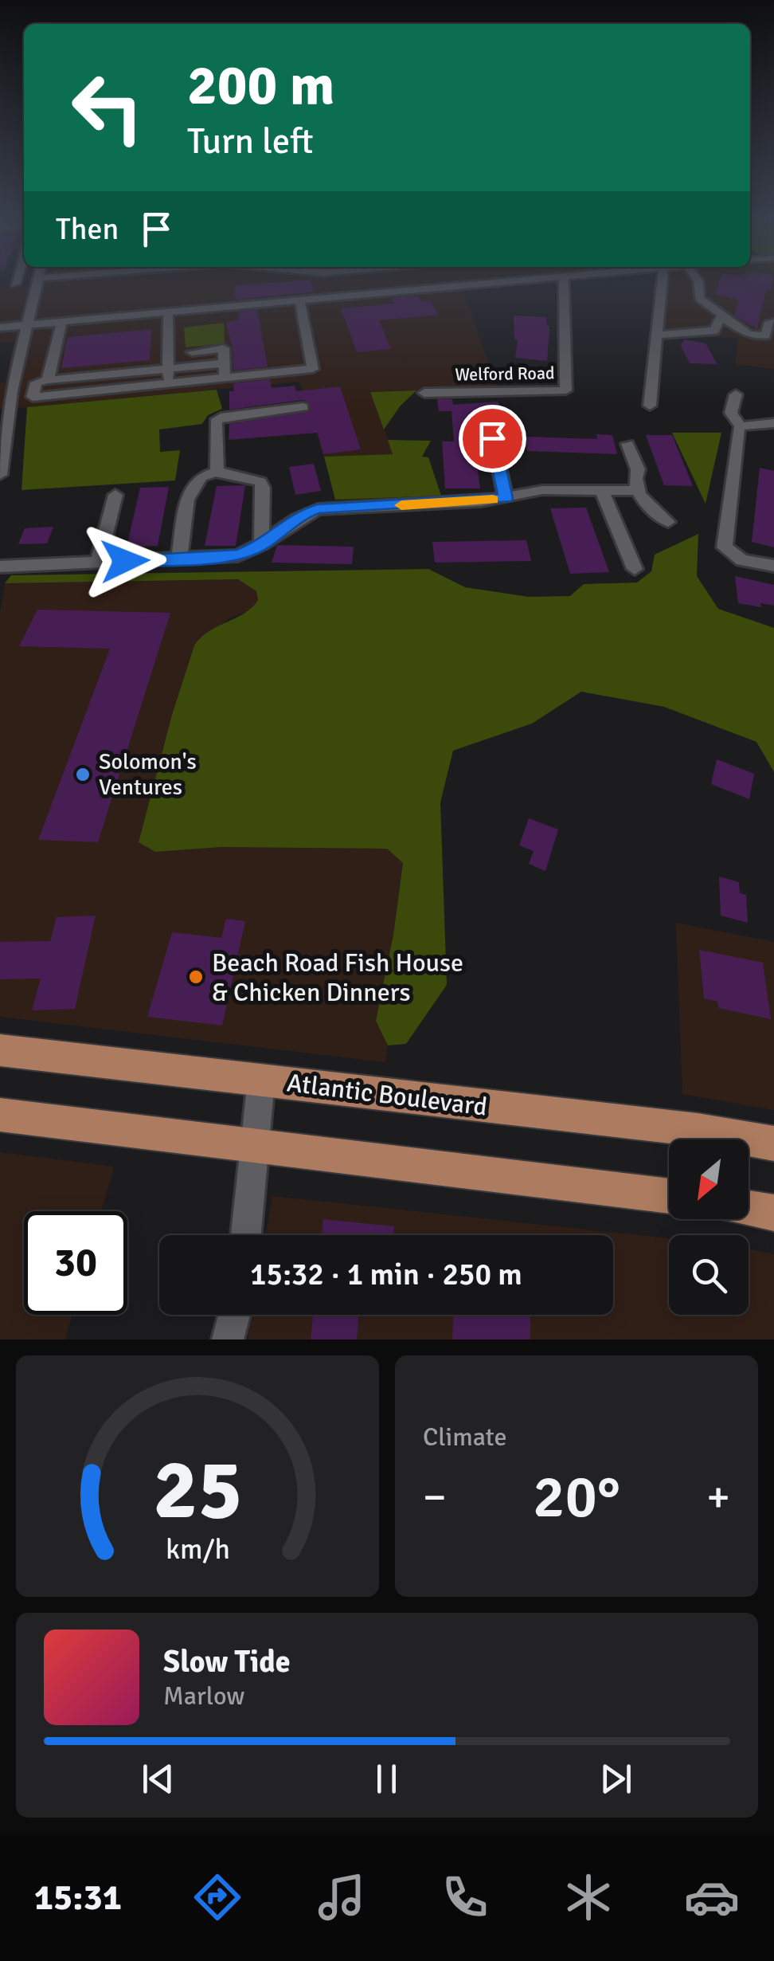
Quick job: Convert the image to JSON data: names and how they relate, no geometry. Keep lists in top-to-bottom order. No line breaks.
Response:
{"streets":{"main road":["Atlantic Boulevard"],"street":["Welford Road"]},"places":["Solomon's Ventures","Beach Road Fish House & Chicken Dinners"],"north":"bottom left","page":{"turn":["200 m","Turn left"],"then":"Then","limit":"30","trip":"15:32 · 1 min · 250 m","tile":"Climate","heat":["−","20°","+"],"song":["Slow Tide","Marlow"],"tabs":"15:31","gauge":["25","km/h"]}}
